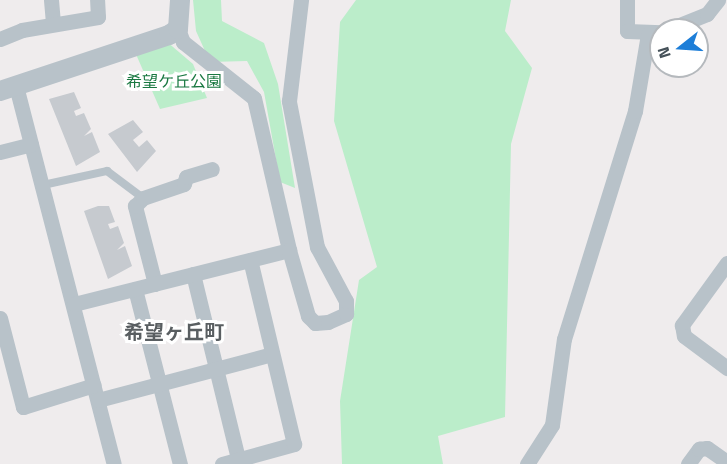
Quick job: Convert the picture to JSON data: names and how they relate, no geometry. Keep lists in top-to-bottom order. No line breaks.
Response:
{"districts":["希望ヶ丘町"],"parks":["希望ケ丘公園"],"north":"left"}
